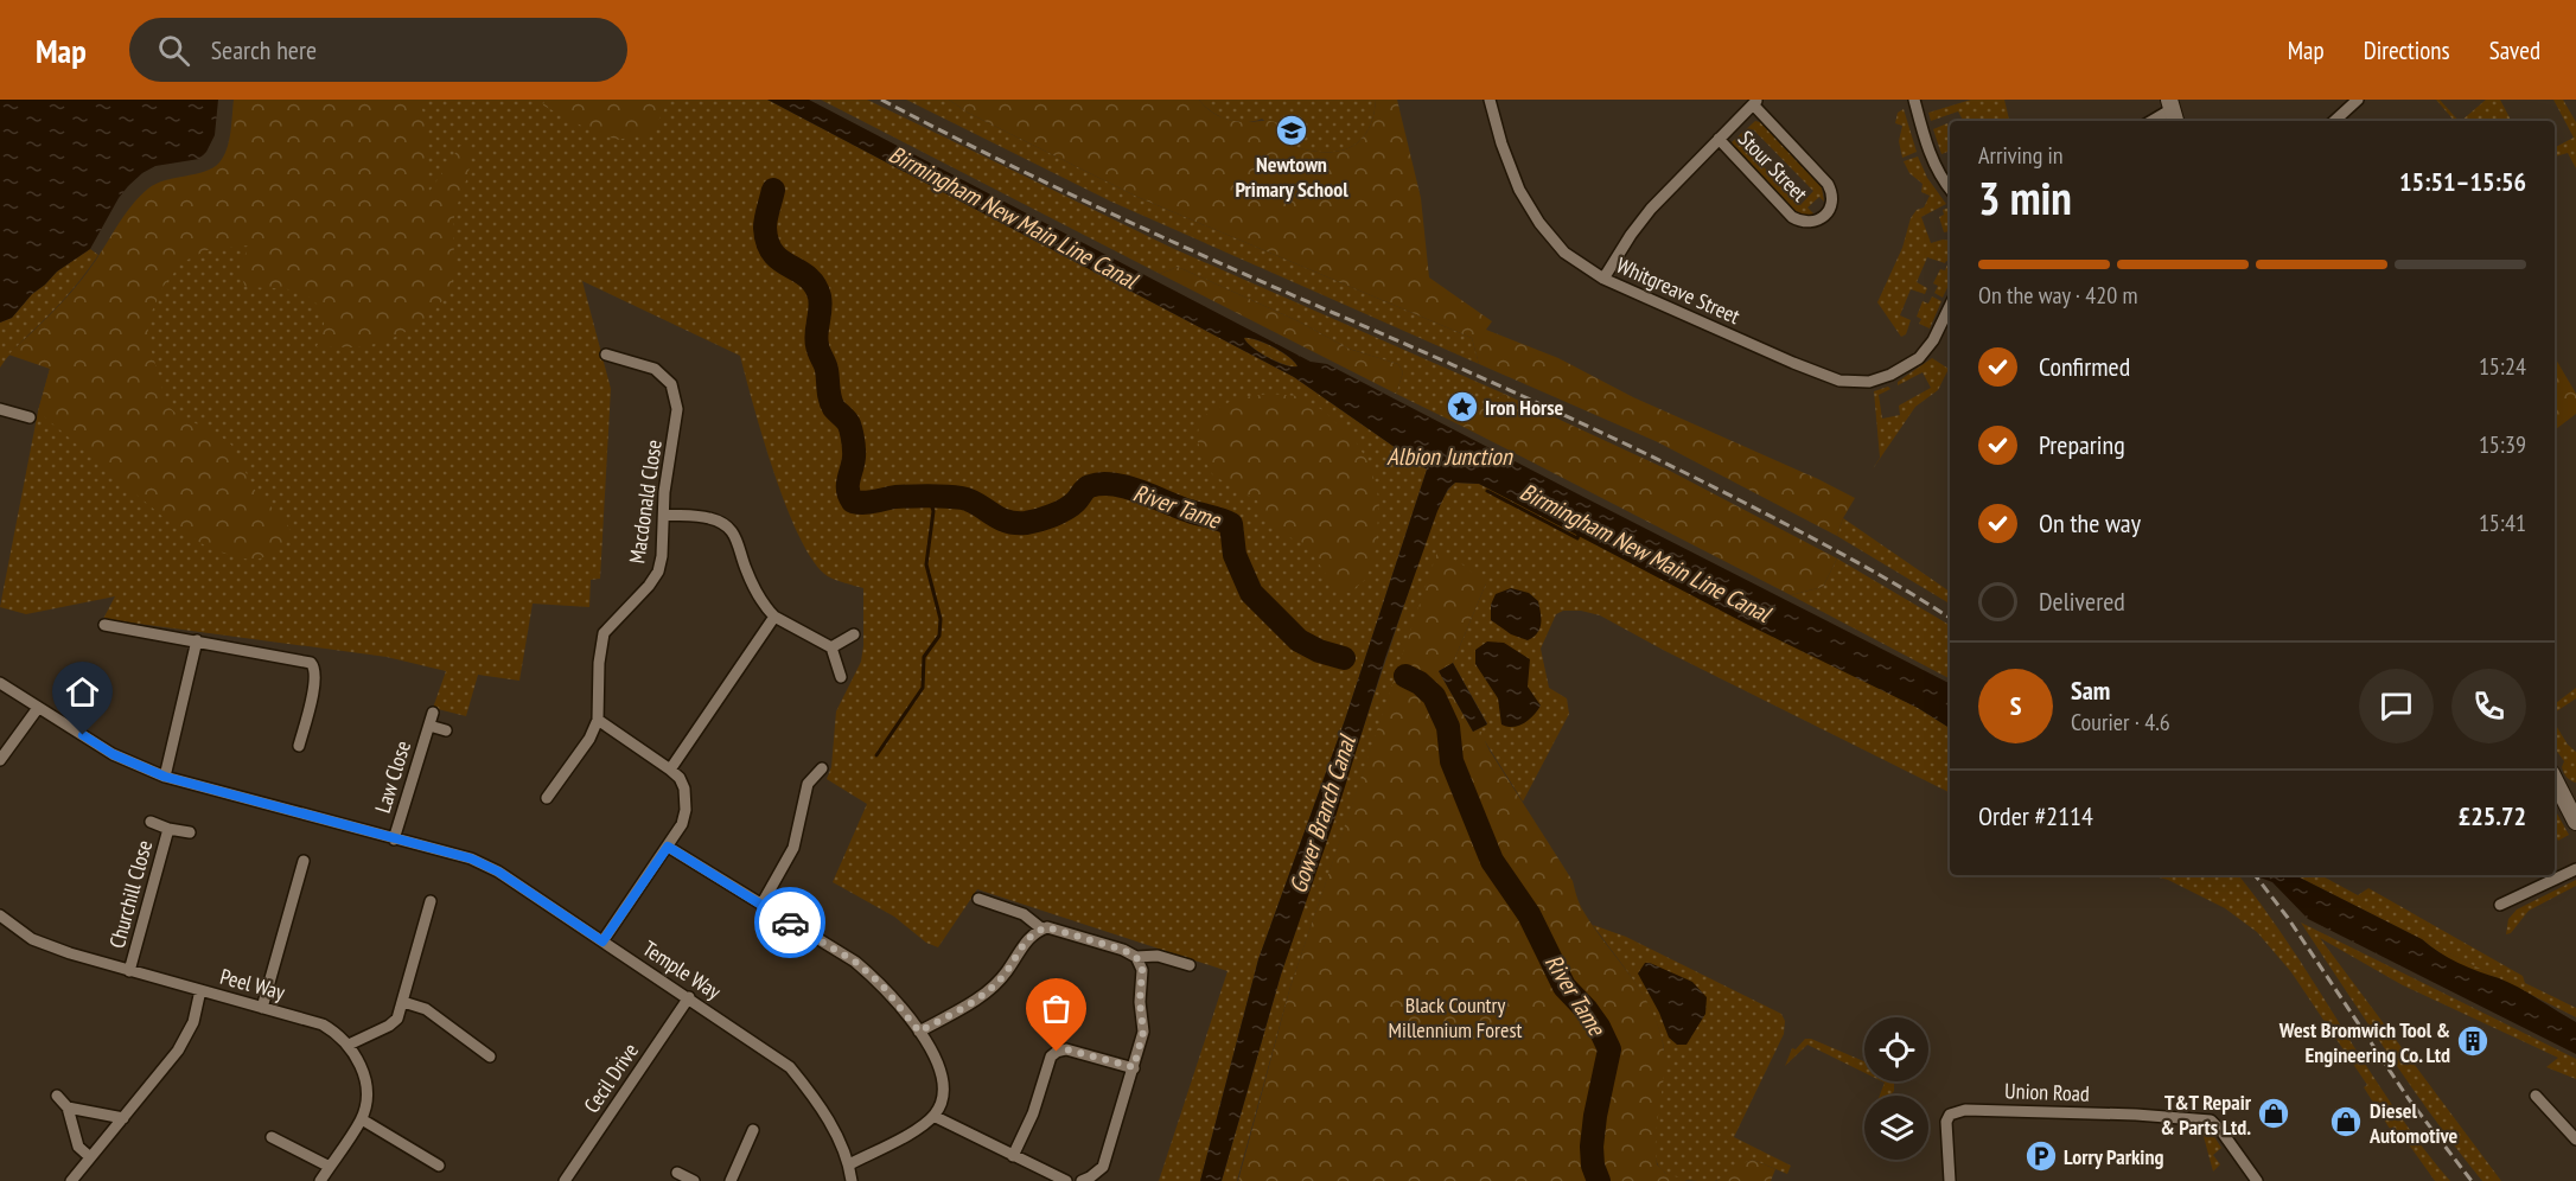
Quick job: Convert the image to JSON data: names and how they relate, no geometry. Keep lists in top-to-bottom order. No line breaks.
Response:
{"streets":{"street":["Stour Street","Whitgreave Street","Macdonald Close","Law Close","Churchill Close","Temple Way","Peel Way","Cecil Drive","Union Road"]},"crossings":[["Stour Street","Whitgreave Street"],["Law Close","Temple Way"],["Churchill Close","Peel Way"],["Temple Way","Cecil Drive"]],"water":["Birmingham New Main Line Canal","Albion Junction","River Tame","Gower Branch Canal"],"parks":["Black Country Millennium Forest"],"places":{"school or university":["Newtown Primary School"],"place":["Iron Horse"],"building":["West Bromwich Tool & Engineering Co. Ltd"],"shop":["T&T Repair & Parts Ltd.","Diesel Automotive"],"parking":["Lorry Parking"]},"page":{"header":"Map","search":"Search here","nav":["Map","Directions","Saved"],"heading":["3 min","Arriving in","15:51–15:56"],"panel":["Sam","Courier · 4.6","Order #2114","£25.72"],"bar":"On the way · 420 m","list":[["Confirmed","15:24"],["Preparing","15:39"],["On the way","15:41"],"Delivered"],"round":"S"}}
